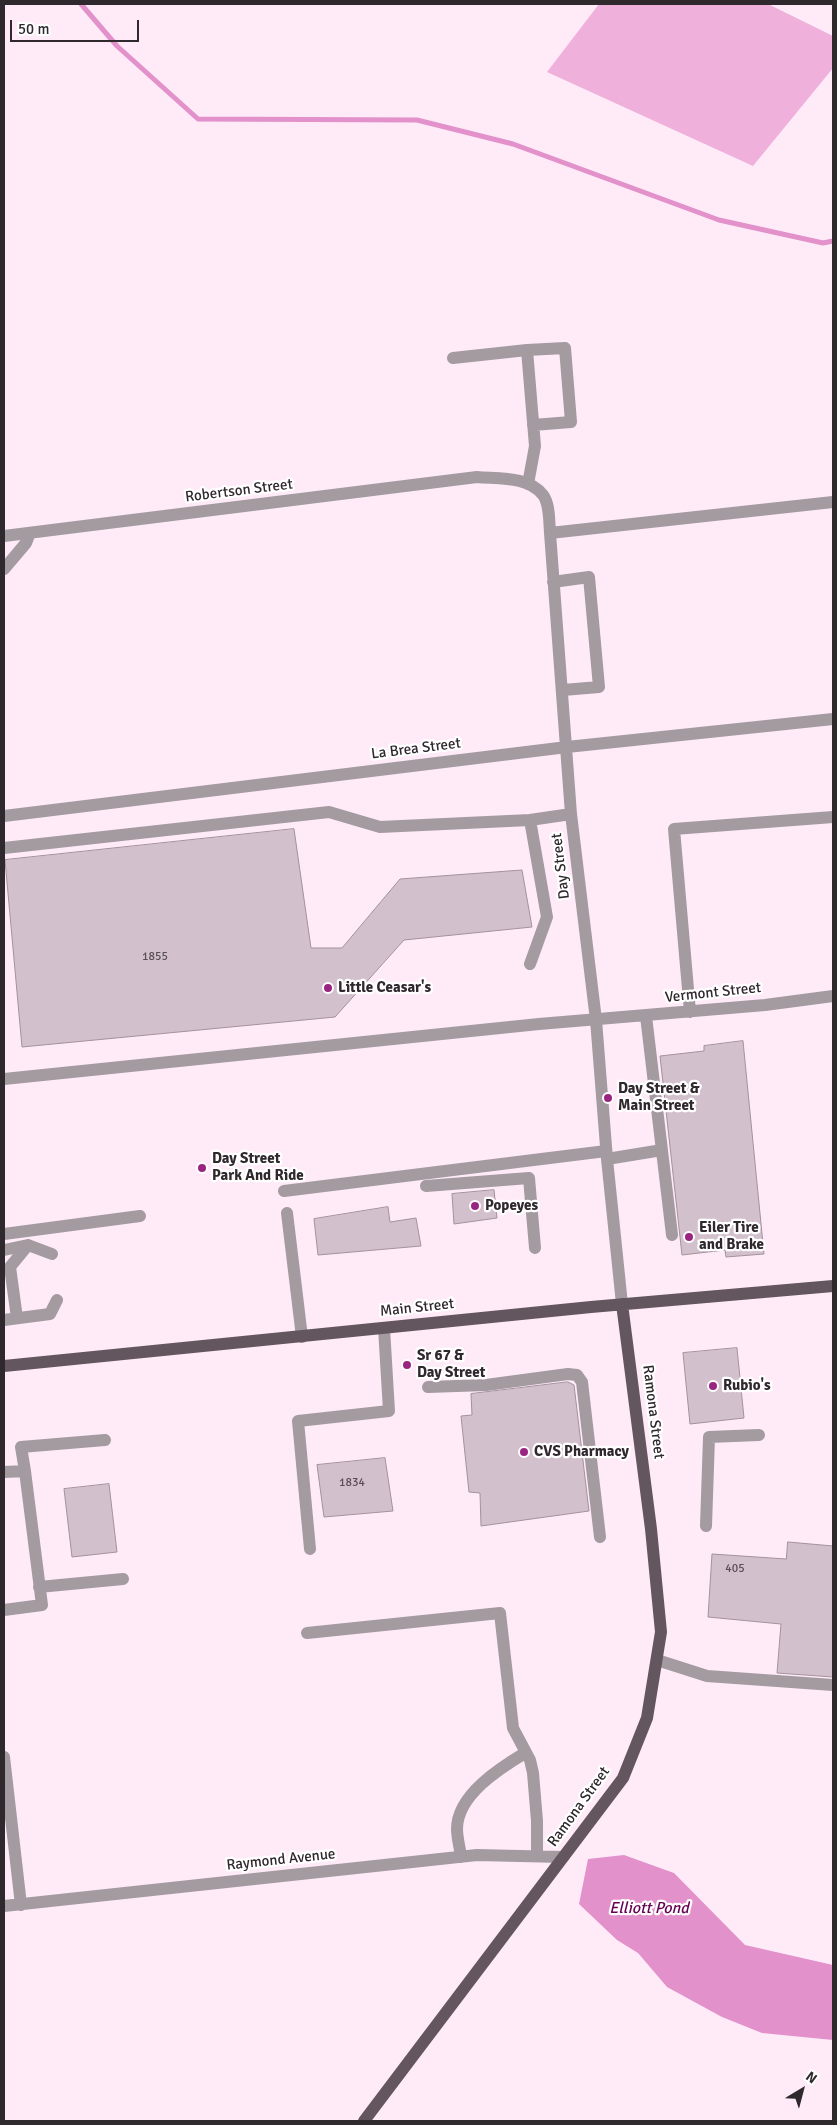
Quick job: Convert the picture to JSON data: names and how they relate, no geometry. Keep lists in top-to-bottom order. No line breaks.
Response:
{"streets":{"main road":["Main Street","Ramona Street"],"street":["Robertson Street","La Brea Street","Day Street","Vermont Street","Raymond Avenue"]},"crossings":[["Robertson Street","Day Street"],["La Brea Street","Day Street"],["Day Street","Vermont Street"],["Day Street","Main Street"],["Day Street","Ramona Street"],["Main Street","Ramona Street"],["Ramona Street","Raymond Avenue"]],"water":["Elliott Pond"],"places":["Little Ceasar's","Day Street & Main Street","Day Street Park And Ride","Popeyes","Eiler Tire and Brake","Sr 67 & Day Street","Rubio's","CVS Pharmacy"],"house_numbers":["1855","1834","405"],"scale_bar":"50 m","north":"top right"}
